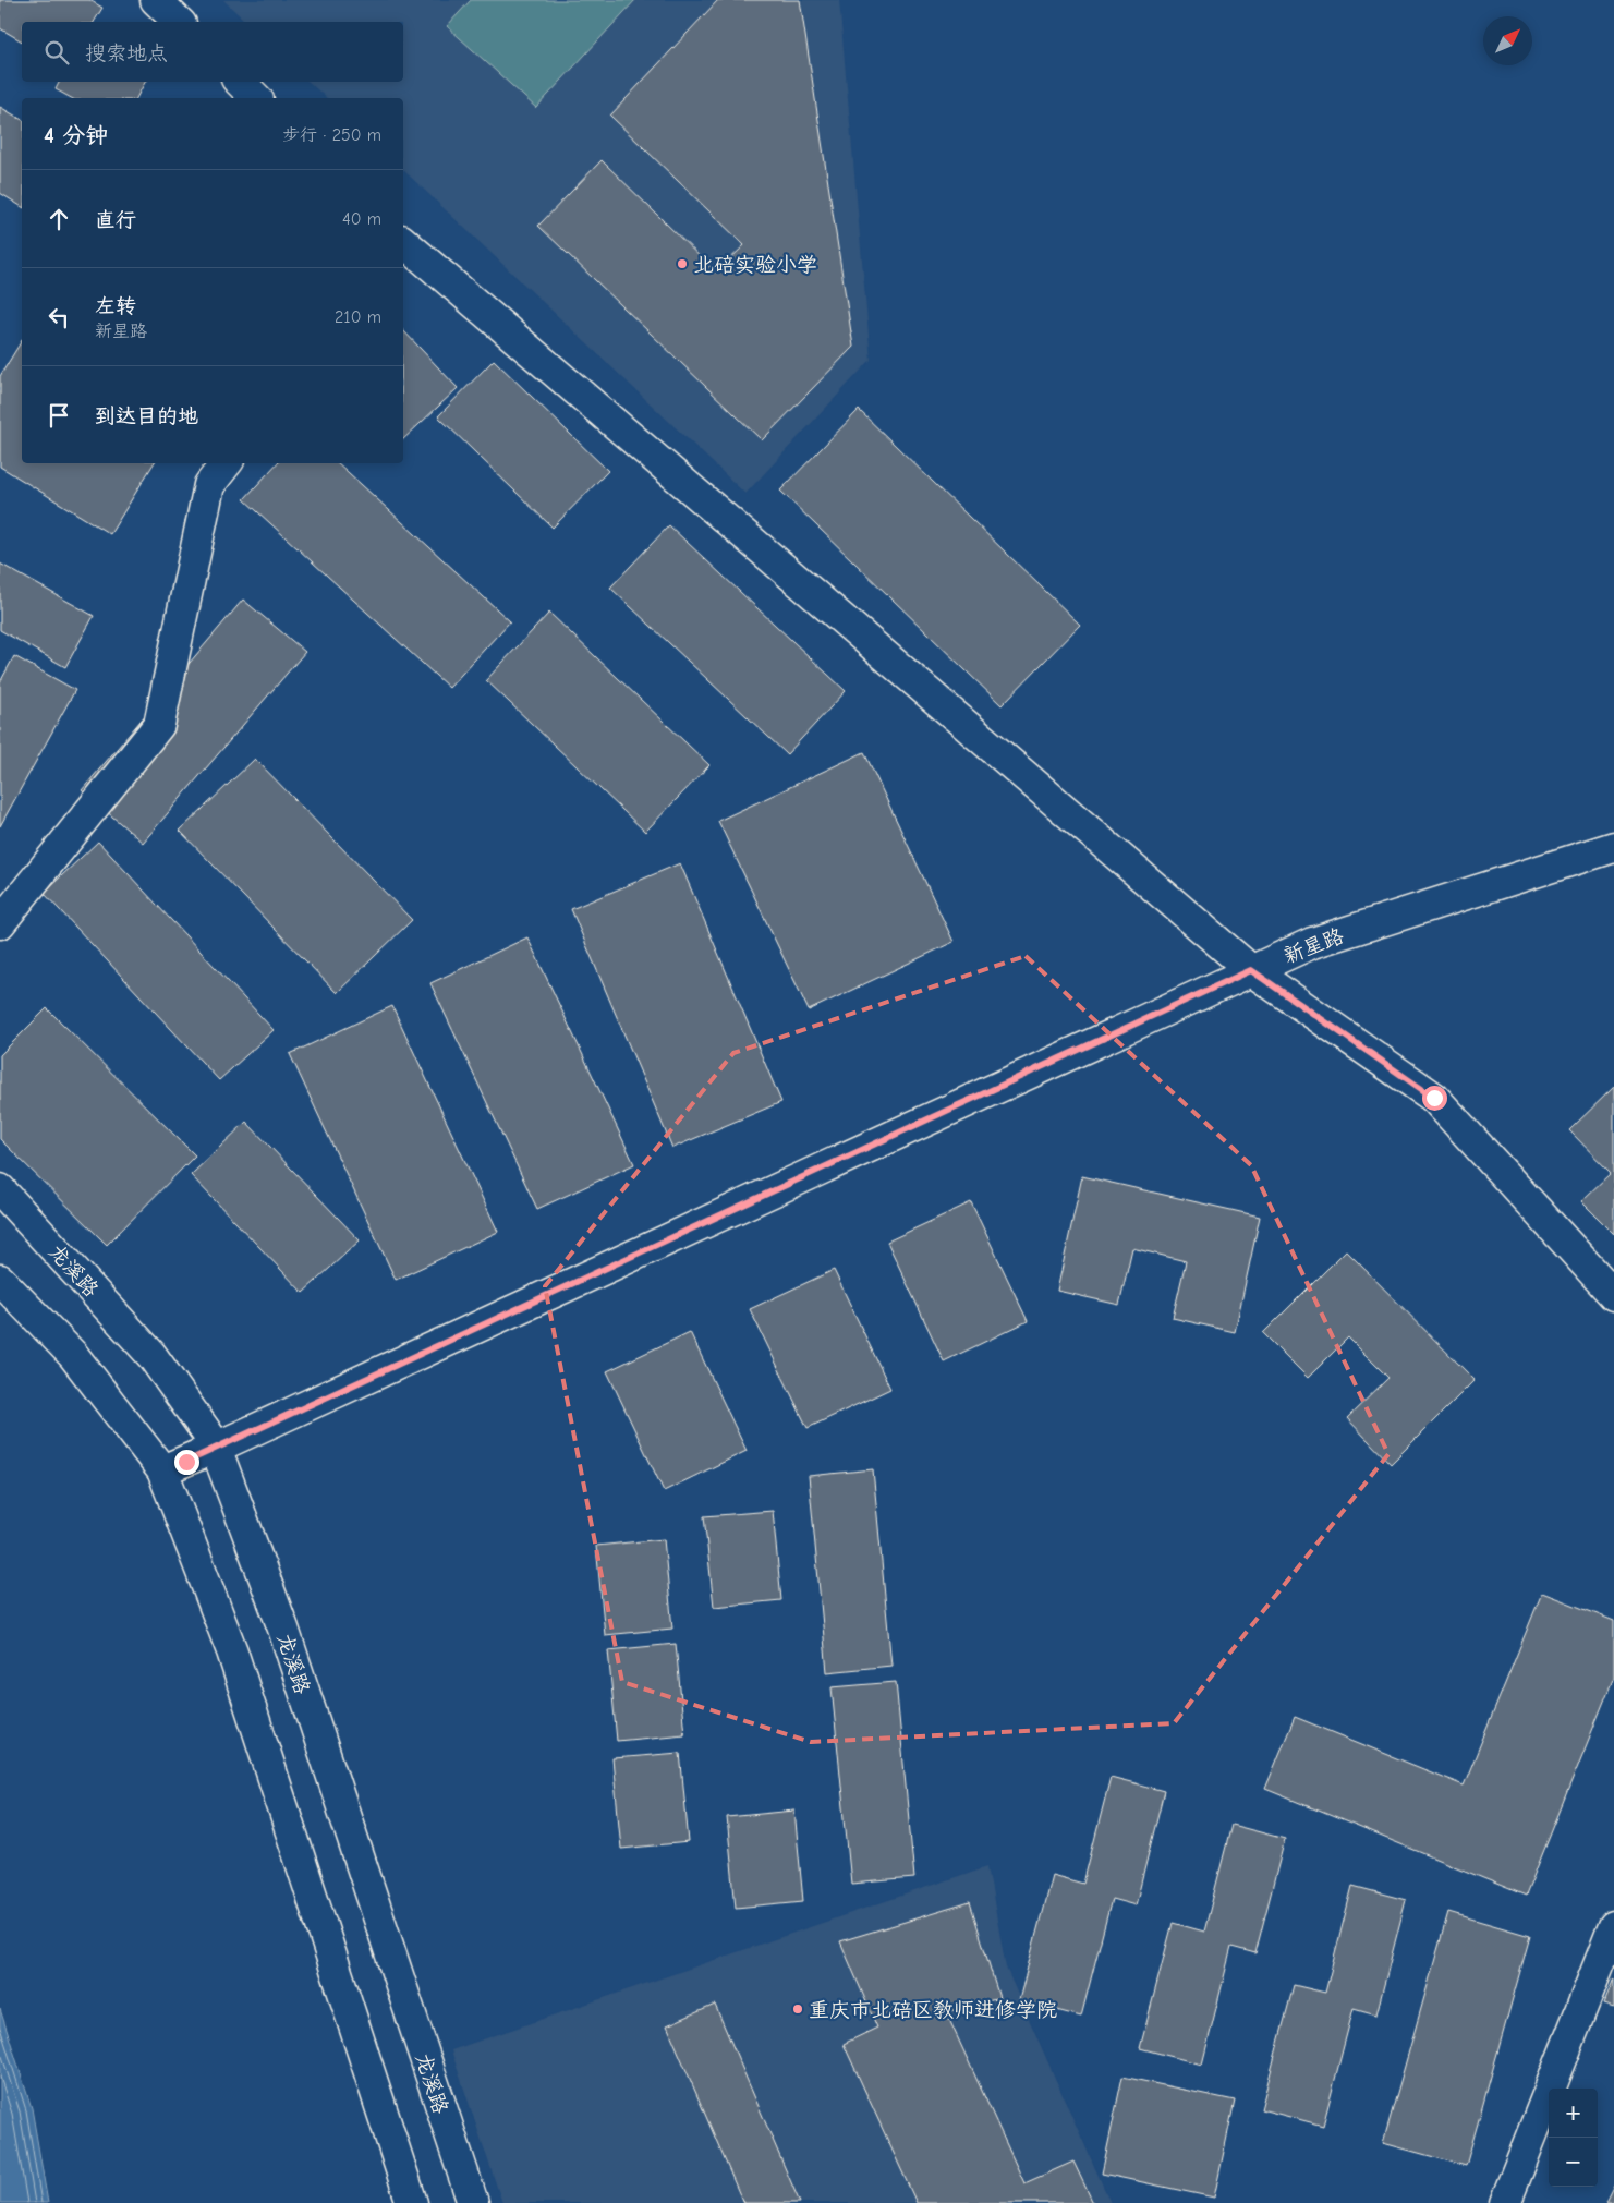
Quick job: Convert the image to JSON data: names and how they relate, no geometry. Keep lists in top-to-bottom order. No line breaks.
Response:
{"streets":{"main road":["新星路","龙溪路"]},"crossings":[["新星路","龙溪路"]],"places":["北碚实验小学","重庆市北碚区教师进修学院"],"north":"top right","page":{"search":"搜索地点","heading":["4 分钟","步行 · 250 m"],"list":[["直行","40 m"],["左转","新星路","210 m"],"到达目的地"],"map_buttons":["+","−"]}}
